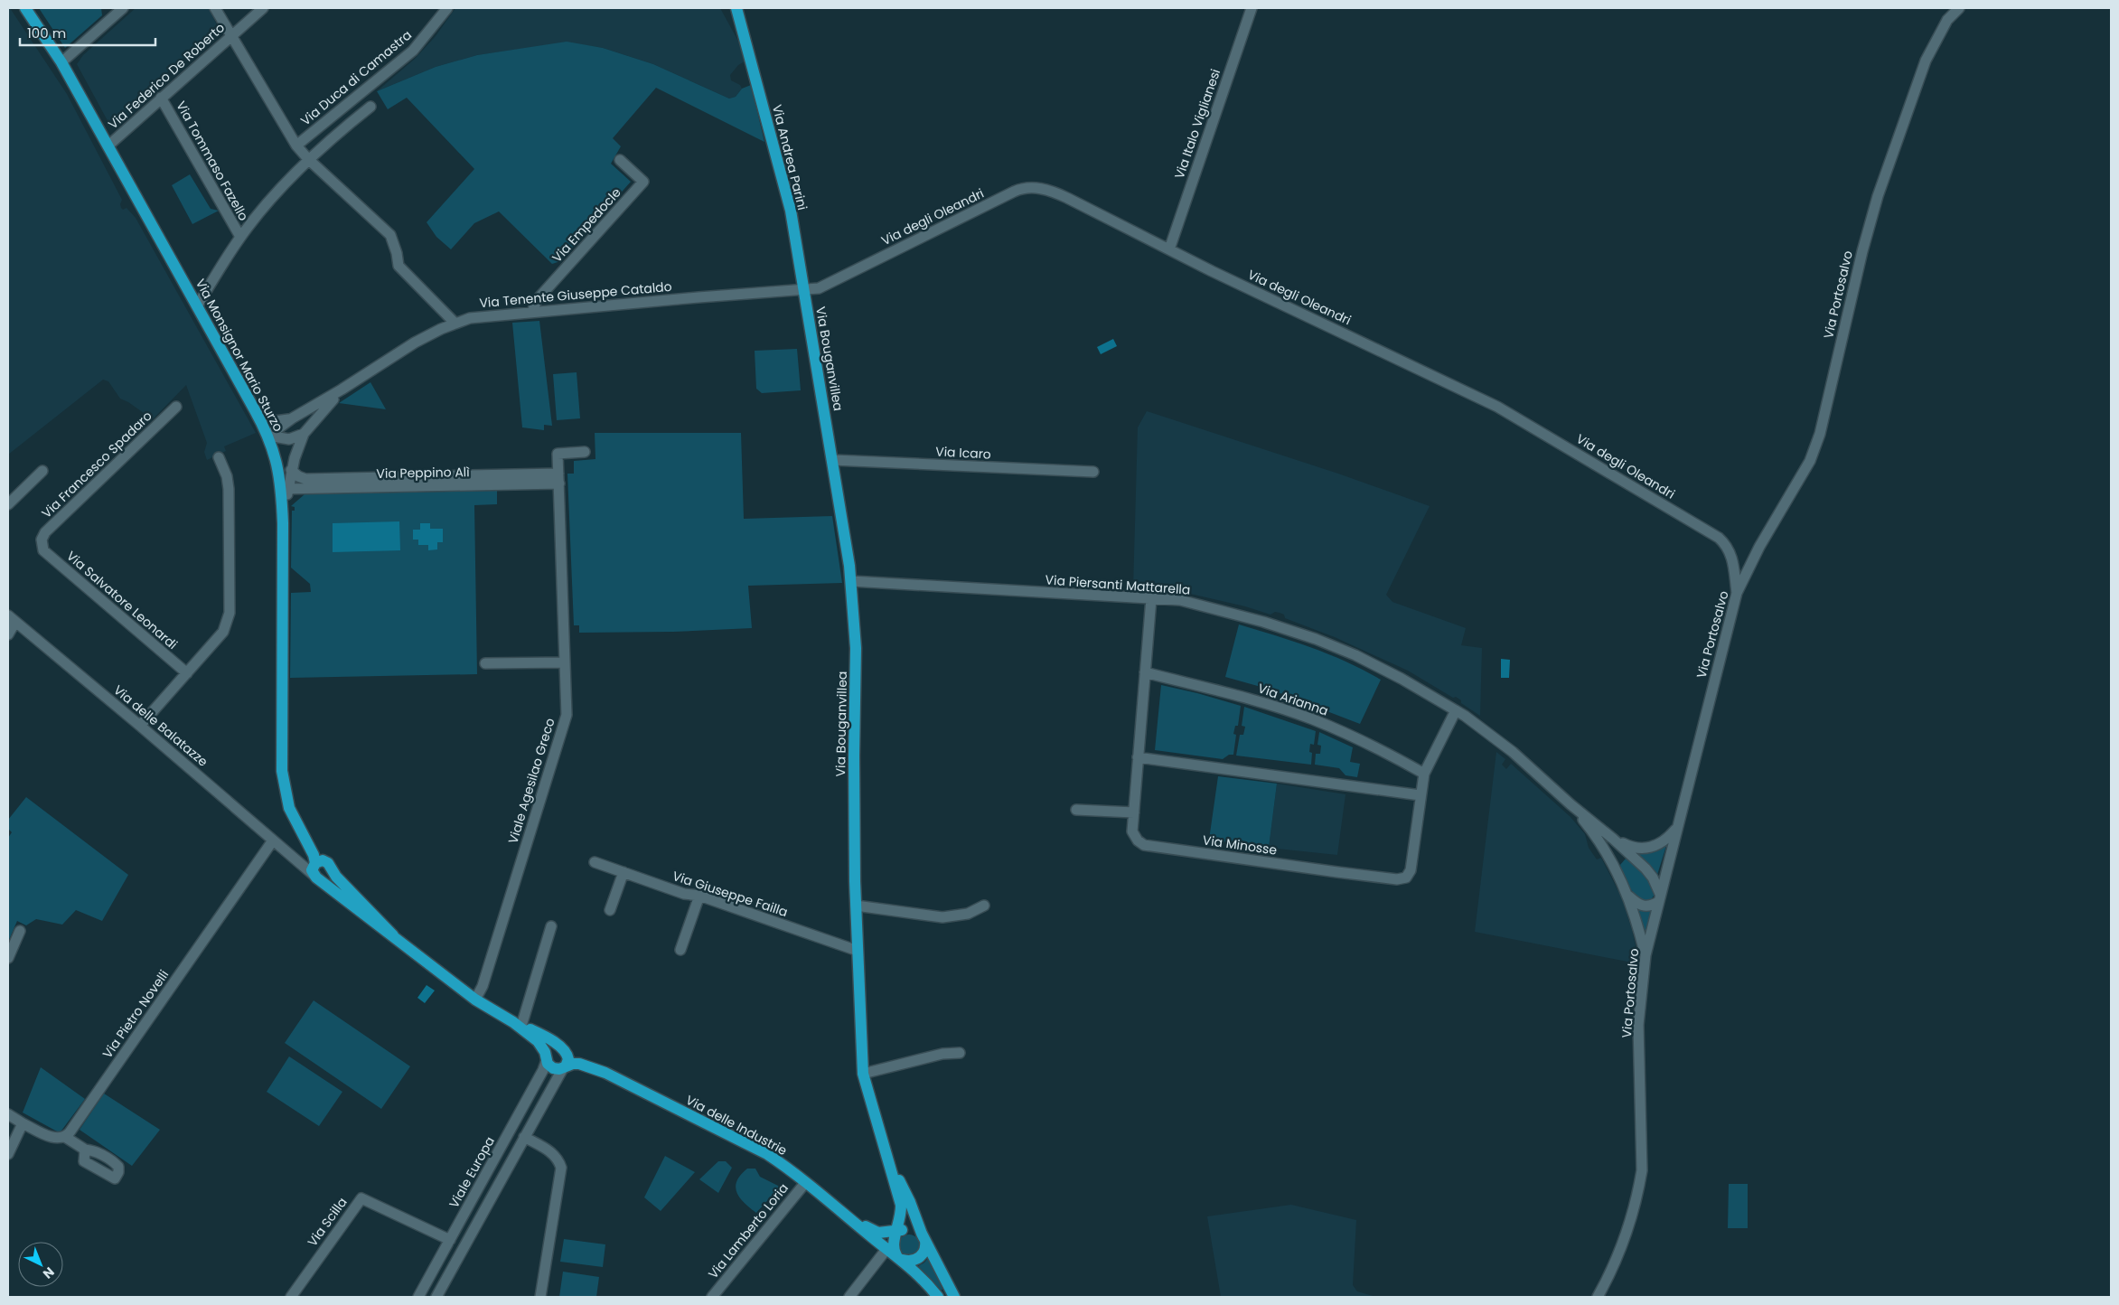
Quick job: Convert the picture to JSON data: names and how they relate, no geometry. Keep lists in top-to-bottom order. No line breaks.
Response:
{"streets":{"main road":["Via Andrea Parini","Via Monsignor Mario Sturzo","Via Bouganvillea","Via delle Industrie"],"street":["Via Federico De Roberto","Via Duca di Camastra","Via Italo Viglianesi","Via Tommaso Fazello","Via degli Oleandri","Via Empedocle","Via Tenente Giuseppe Cataldo","Via Portosalvo","Via Icaro","Via Francesco Spadaro","Via Peppino Alì","Via Piersanti Mattarella","Via Salvatore Leonardi","Via Arianna","Via delle Balatazze","Viale Agesilao Greco","Via Minosse","Via Giuseppe Failla","Via Pietro Novelli","Viale Europa","Via Scilla","Via Lamberto Loria"]},"crossings":[["Via Federico De Roberto","Via Tommaso Fazello"],["Via Federico De Roberto","Via Monsignor Mario Sturzo"],["Via Italo Viglianesi","Via degli Oleandri"],["Via Andrea Parini","Via degli Oleandri"],["Via Andrea Parini","Via Tenente Giuseppe Cataldo"],["Via Andrea Parini","Via Bouganvillea"],["Via degli Oleandri","Via Tenente Giuseppe Cataldo"],["Via degli Oleandri","Via Portosalvo"],["Via degli Oleandri","Via Bouganvillea"],["Via Empedocle","Via Tenente Giuseppe Cataldo"],["Via Tenente Giuseppe Cataldo","Via Bouganvillea"],["Via Monsignor Mario Sturzo","Via Peppino Alì"],["Via Monsignor Mario Sturzo","Via delle Balatazze"],["Via Bouganvillea","Via Icaro"],["Via Bouganvillea","Via Piersanti Mattarella"],["Via Bouganvillea","Via Giuseppe Failla"],["Via Francesco Spadaro","Via Salvatore Leonardi"],["Via Peppino Alì","Viale Agesilao Greco"],["Via Piersanti Mattarella","Via Minosse"],["Via Arianna","Via Minosse"],["Via delle Balatazze","Via Pietro Novelli"],["Via delle Industrie","Via Lamberto Loria"],["Viale Europa","Via Scilla"]],"scale_bar":"100 m","north":"bottom right"}
